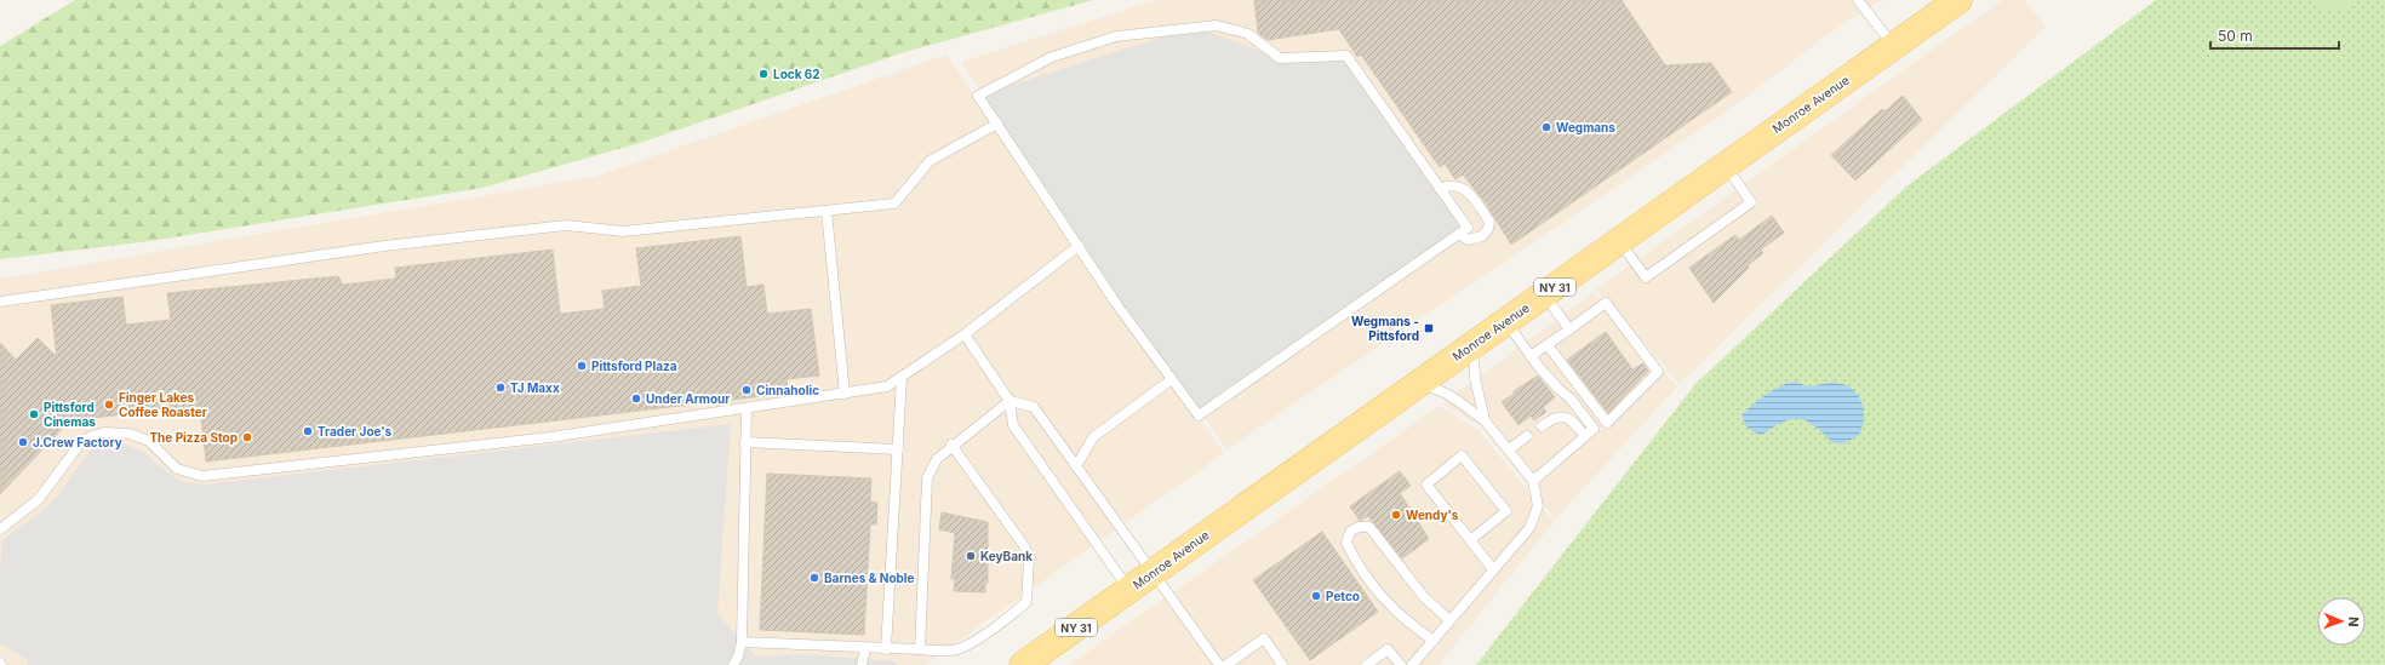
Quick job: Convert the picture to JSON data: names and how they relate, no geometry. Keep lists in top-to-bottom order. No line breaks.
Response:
{"streets":{"main road":["Monroe Avenue","NY 31"]},"places":{"other":["Lock 62","Wegmans","Pittsford Plaza","TJ Maxx","Cinnaholic","Under Armour","Finger Lakes Coffee Roaster","Pittsford Cinemas","Trader Joe's","The Pizza Stop","J.Crew Factory","Wendy's","KeyBank","Barnes & Noble","Petco"],"transit":["Wegmans - Pittsford"]},"scale_bar":"50 m","north":"right"}
